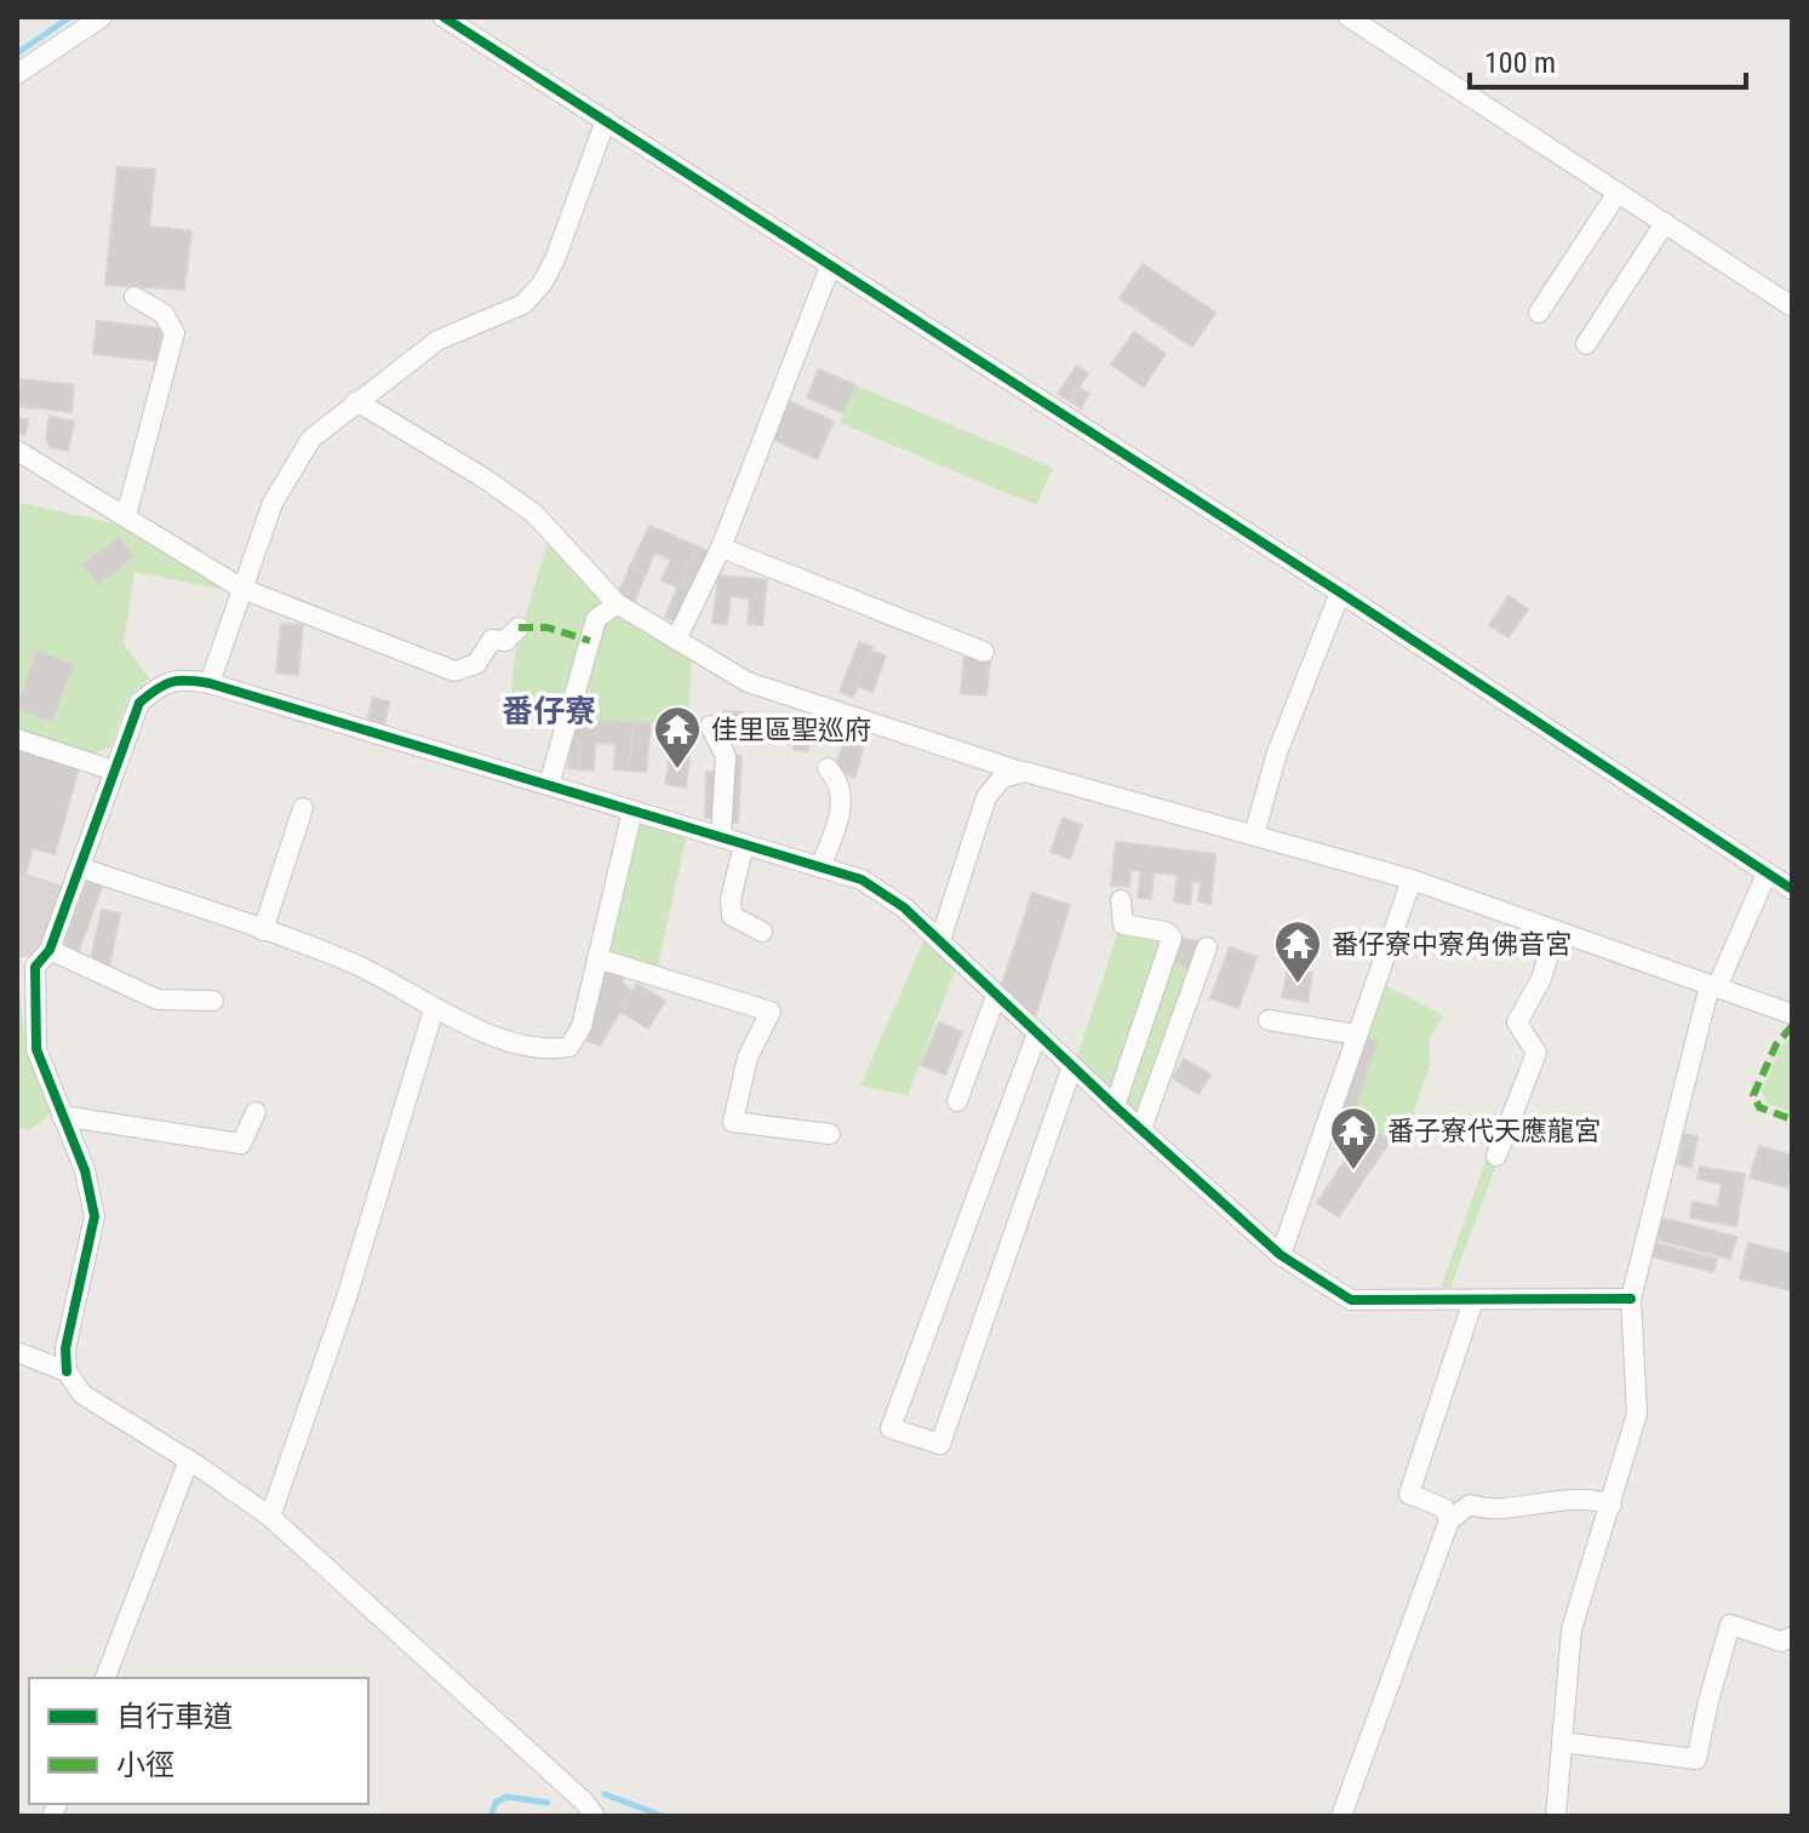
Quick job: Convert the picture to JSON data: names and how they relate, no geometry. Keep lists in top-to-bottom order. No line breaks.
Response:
{"districts":["番仔寮"],"places":{"temple":["佳里區聖巡府","番仔寮中寮角佛音宮","番子寮代天應龍宮"]},"legend":["自行車道","小徑"],"scale_bar":"100 m"}
